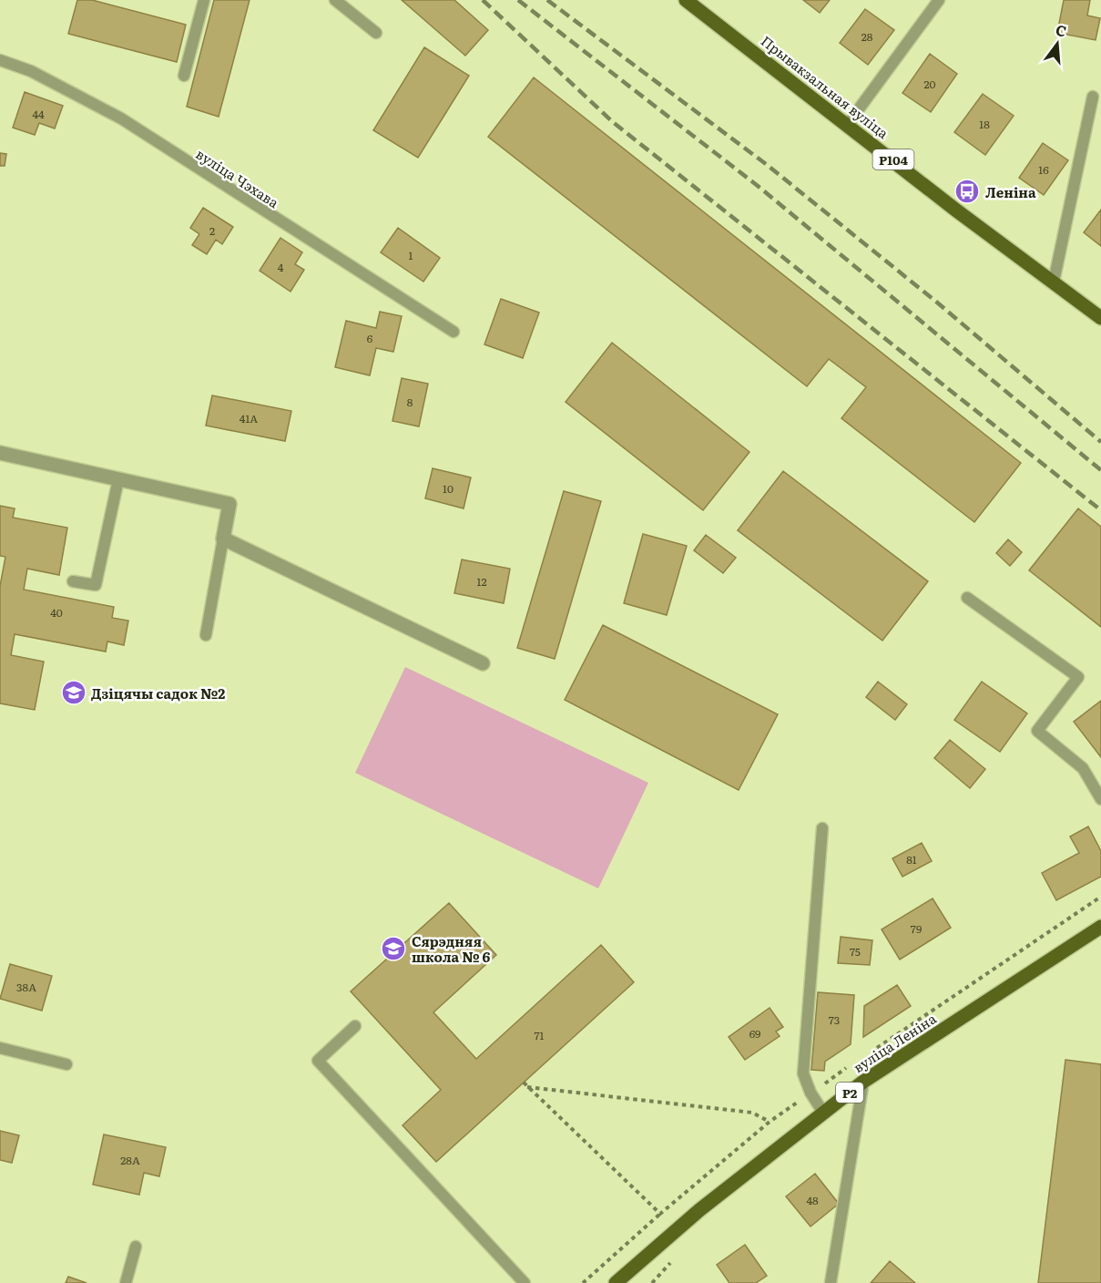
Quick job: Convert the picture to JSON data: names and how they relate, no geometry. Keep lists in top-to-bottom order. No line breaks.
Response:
{"streets":{"main road":["Прывакзальная вуліца","Р104","вуліца Леніна","Р2"],"lane":["вуліца Чэхава"]},"places":{"bus stop":["Леніна"],"school or university":["Дзіцячы садок №2","Сярэдняя школа № 6"]},"house_numbers":["28","20","44","18","16","2","1","4","6","8","41А","10","12","40","81","79","75","38А","73","69","71","28А","48"],"north":"top"}
